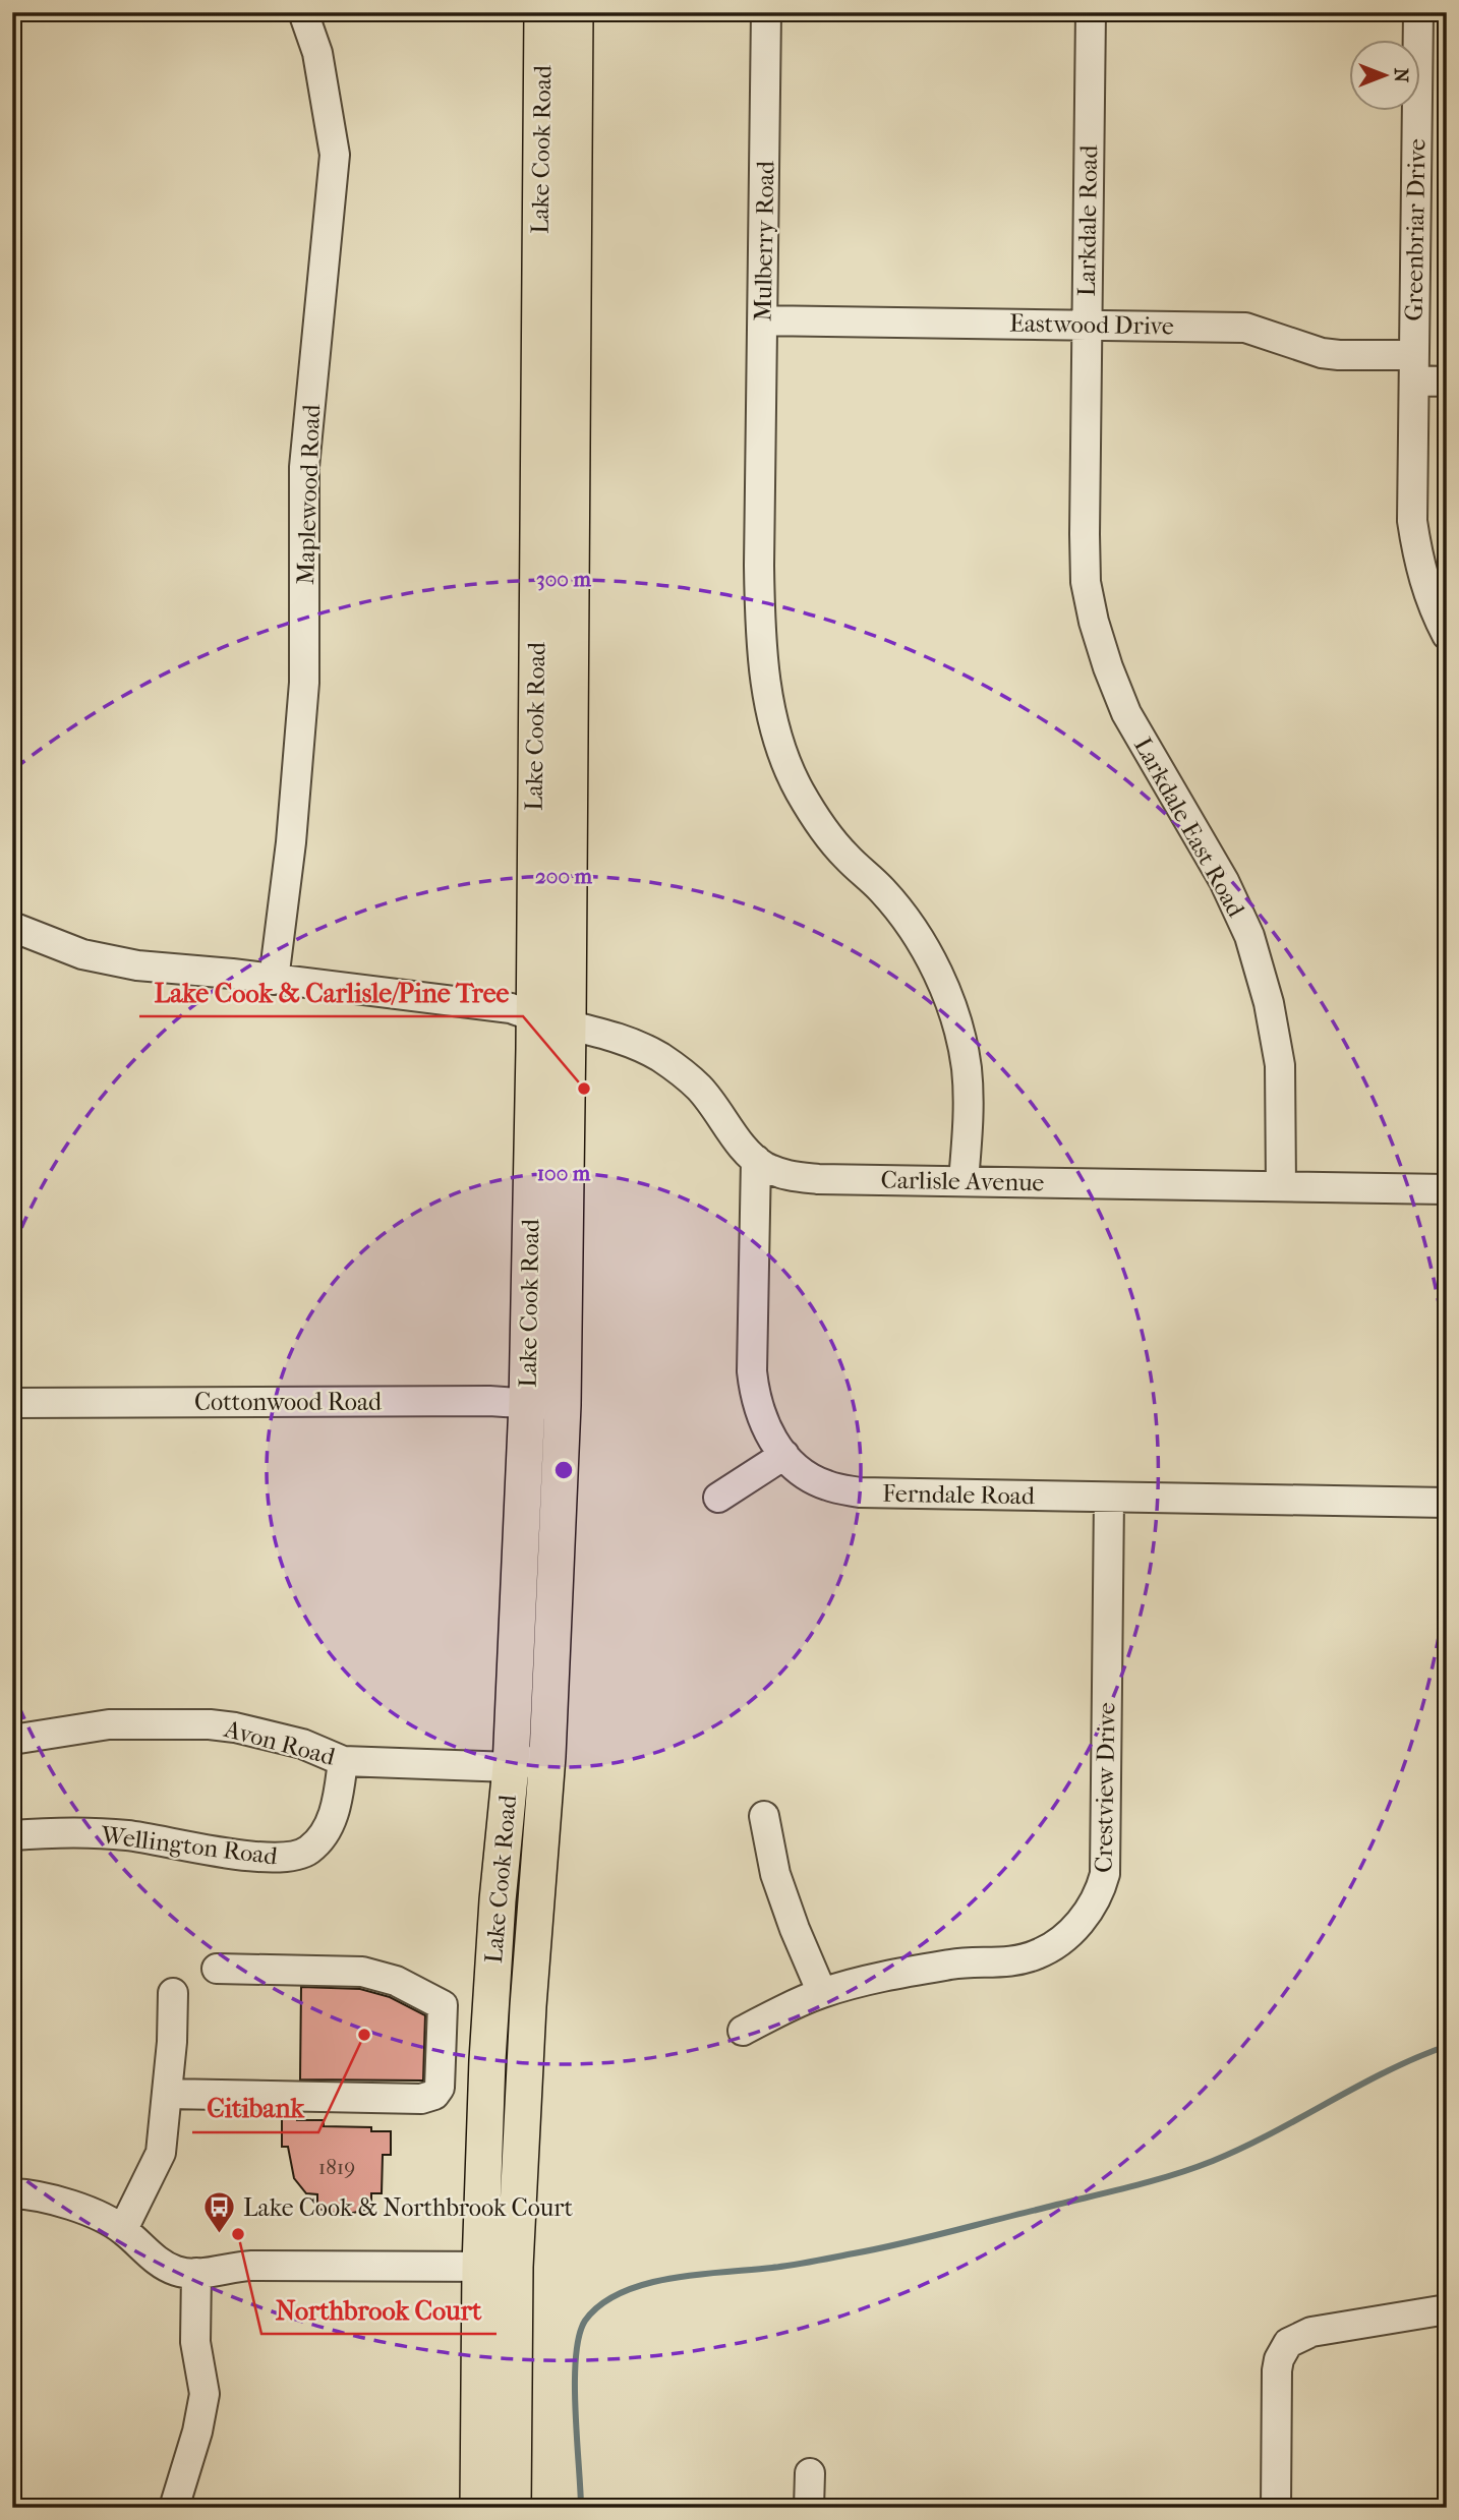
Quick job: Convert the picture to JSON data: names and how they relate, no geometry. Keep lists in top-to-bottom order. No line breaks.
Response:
{"streets":{"main road":["Lake Cook Road"],"street":["Larkdale Road","Greenbriar Drive","Mulberry Road","Eastwood Drive","Maplewood Road","Larkdale East Road","Carlisle Avenue","Cottonwood Road","Ferndale Road","Avon Road","Crestview Drive","Wellington Road"]},"crossings":[["Lake Cook Road","Carlisle Avenue"],["Lake Cook Road","Cottonwood Road"],["Lake Cook Road","Avon Road"],["Larkdale Road","Eastwood Drive"],["Larkdale Road","Larkdale East Road"],["Greenbriar Drive","Eastwood Drive"],["Mulberry Road","Eastwood Drive"],["Mulberry Road","Carlisle Avenue"],["Maplewood Road","Carlisle Avenue"],["Larkdale East Road","Carlisle Avenue"],["Carlisle Avenue","Ferndale Road"],["Ferndale Road","Crestview Drive"],["Avon Road","Wellington Road"]],"places":{"other":["Lake Cook & Carlisle/Pine Tree","Citibank","Northbrook Court"],"bus stop":["Lake Cook & Northbrook Court"]},"house_numbers":["1819"],"north":"right","rings":["300 m","200 m","100 m"]}
